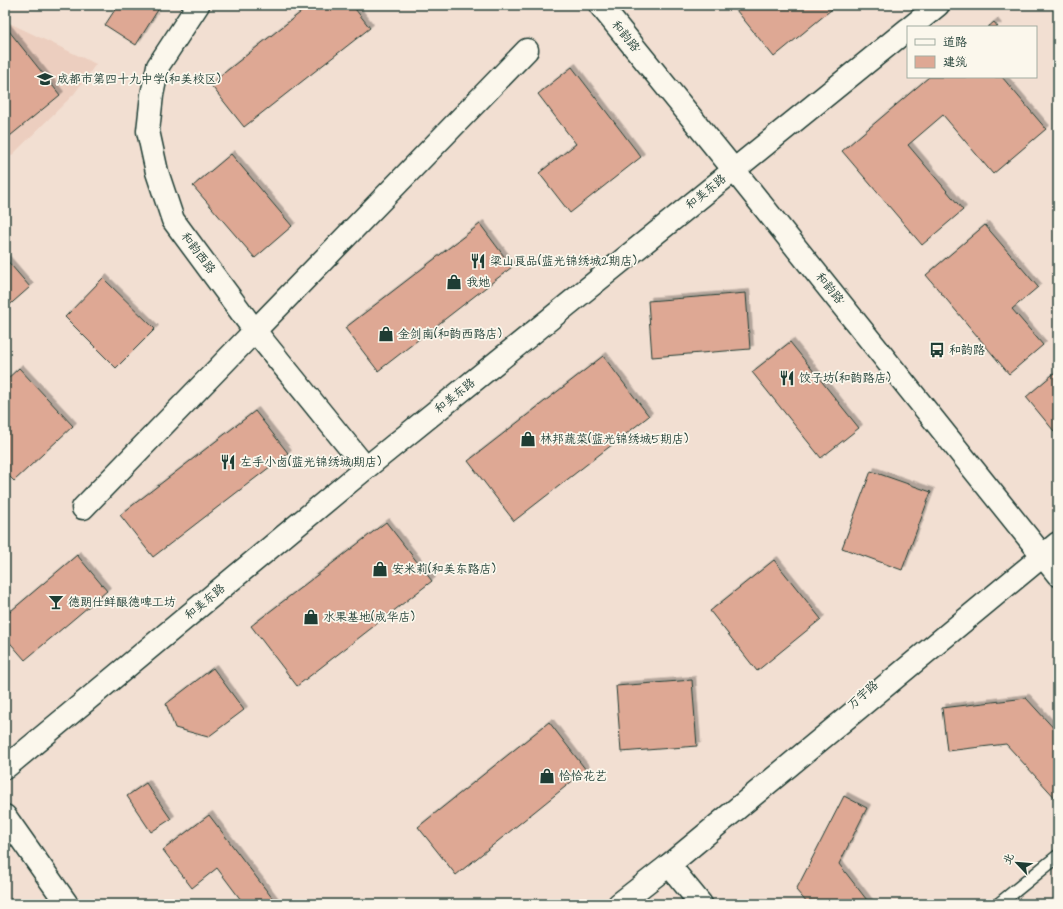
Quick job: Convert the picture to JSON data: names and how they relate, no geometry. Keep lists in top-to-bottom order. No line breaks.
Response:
{"streets":{"street":["和韵路’","和美东路","和韵西路","万宇路"]},"crossings":[["和韵路’","和美东路"],["和韵路’","万宇路"],["和美东路","和韵西路"]],"places":{"school or university":["成都市第四十九中学(和美校区)"],"restaurant":["梁山良品(蓝光锦绣城2期店)","饺子坊(和韵路店)","左手小卤(蓝光锦绣城1期店)"],"shop":["我她","金剑南(和韵西路店)","林邦蔬菜(蓝光锦绣城5期店)","安米莉(和美东路店)","水果基地(成华店)","恰恰花艺"],"bus stop":["和韵路"],"bar":["德朗仕鲜酿德啤工坊"]},"legend":["道路","建筑"],"north":"top left"}
